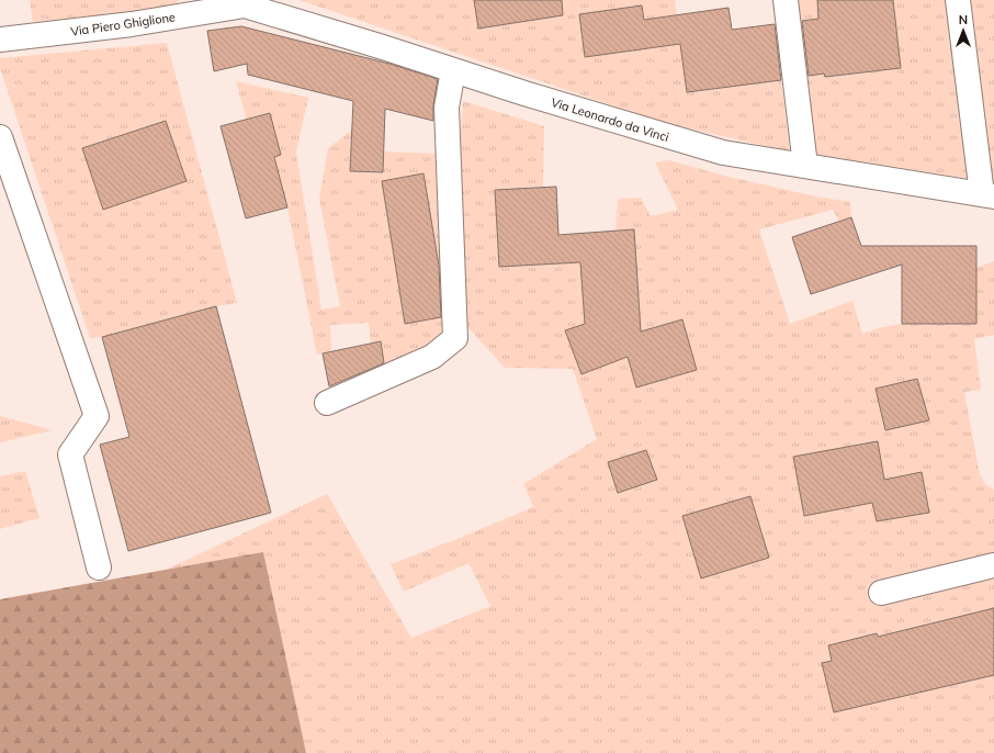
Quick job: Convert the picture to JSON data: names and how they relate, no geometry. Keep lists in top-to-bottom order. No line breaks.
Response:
{"streets":{"street":["Via Piero Ghiglione","Via Leonardo da Vinci"]},"crossings":[["Via Piero Ghiglione","Via Leonardo da Vinci"]],"north":"top"}
